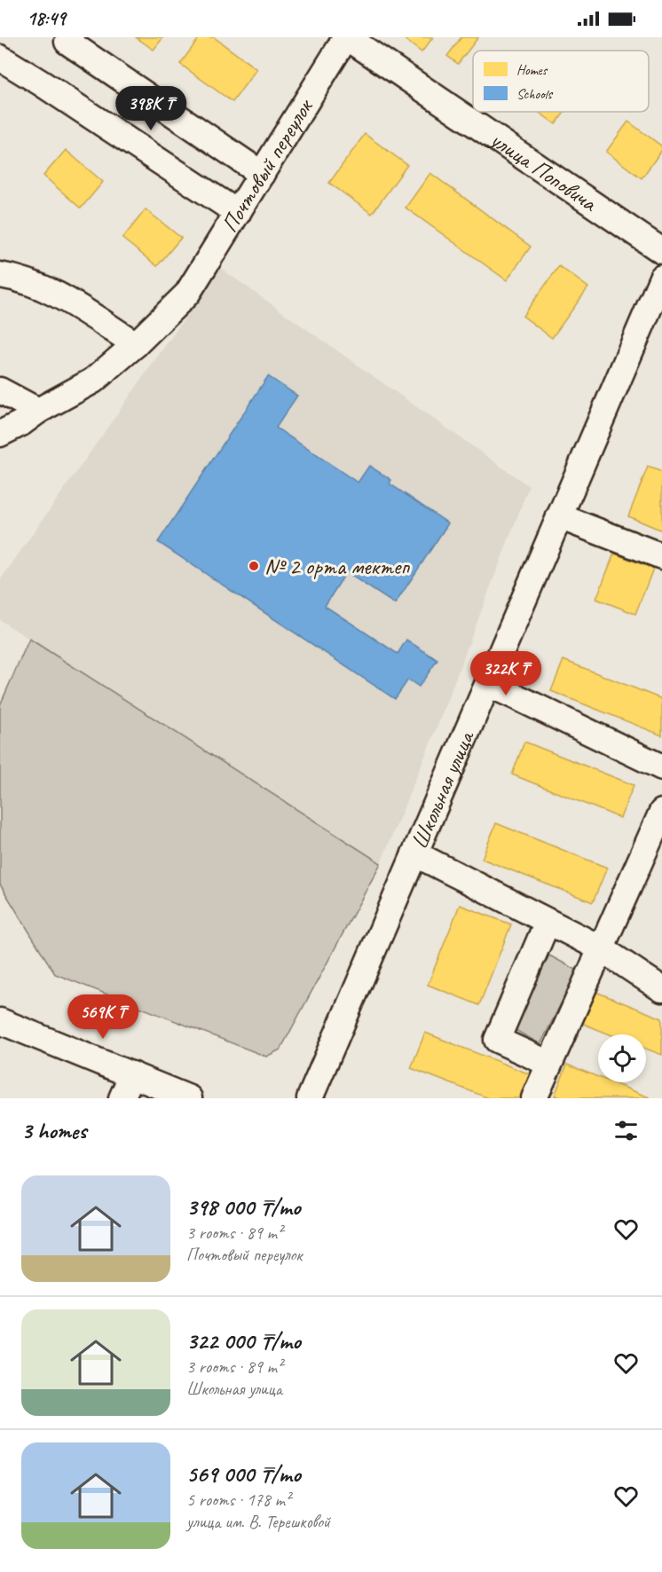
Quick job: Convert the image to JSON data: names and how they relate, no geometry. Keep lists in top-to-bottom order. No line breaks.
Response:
{"streets":{"street":["Почтовый переулок","улица Поповича","Школьная улица"]},"crossings":[["Почтовый переулок","улица Поповича"]],"places":["№ 2 орта мектеп"],"legend":["Homes","Schools"],"page":{"status":"18:49","price":["398K ₸","322K ₸","569K ₸"],"heading":"3 homes","list":[{"name":"398 000 ₸/mo","note":"3 rooms · 89 m² · Почтовый переулок"},{"name":"322 000 ₸/mo","note":"3 rooms · 89 m² · Школьная улица"},{"name":"569 000 ₸/mo","note":"5 rooms · 178 m² · улица им. В. Терешковой"}]}}
